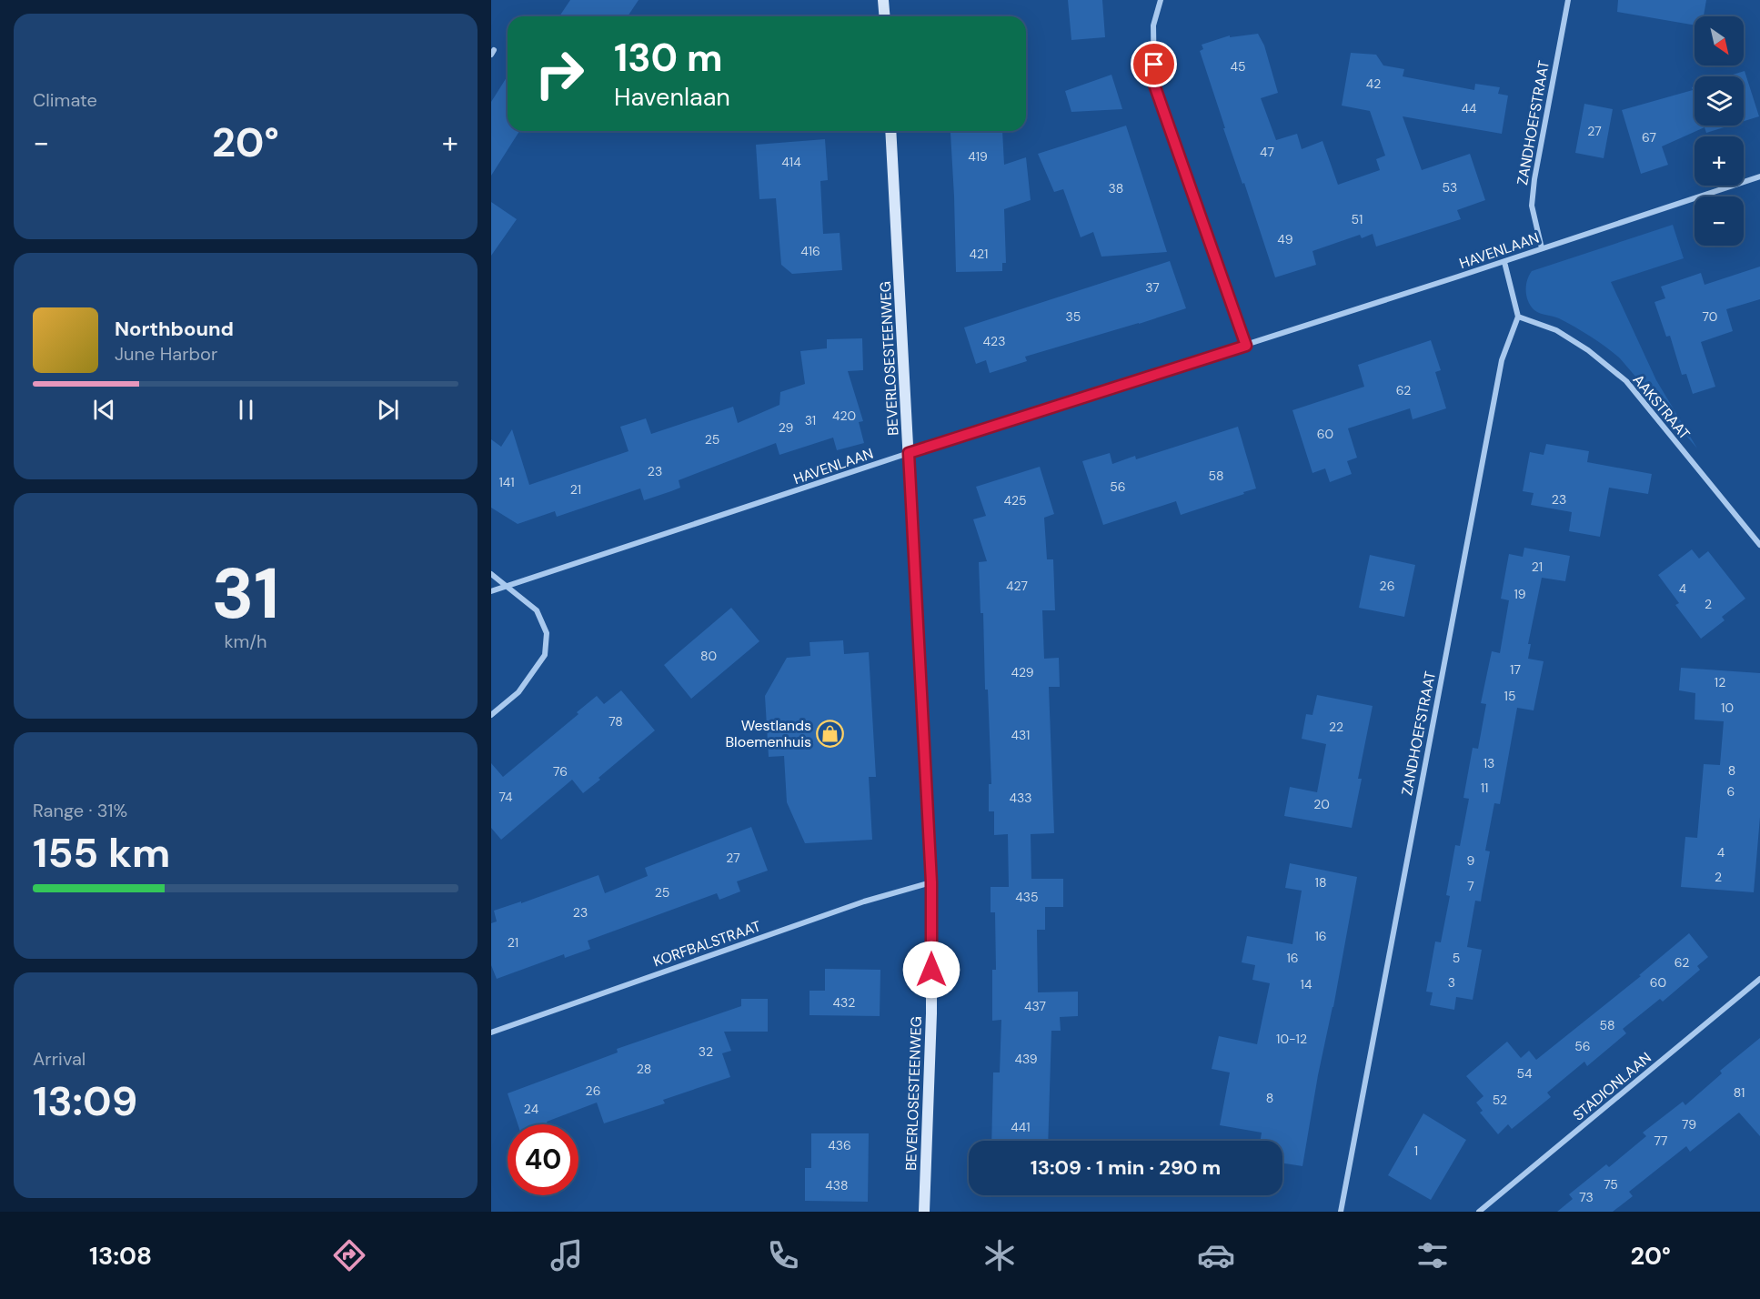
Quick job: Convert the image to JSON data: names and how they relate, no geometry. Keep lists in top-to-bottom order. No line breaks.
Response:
{"streets":{"street":["ZANDHOEFSTRAAT","HAVENLAAN","BEVERLOSESTEENWEG","AAKSTRAAT","KORFBALSTRAAT","STADIONLAAN"]},"crossings":[["ZANDHOEFSTRAAT","HAVENLAAN"],["ZANDHOEFSTRAAT","AAKSTRAAT"],["HAVENLAAN","BEVERLOSESTEENWEG"],["BEVERLOSESTEENWEG","KORFBALSTRAAT"]],"places":{"shop":["Westlands Bloemenhuis"]},"house_numbers":["45","42","44","27","67","47","419","414","53","38","51","49","416","421","37","35","70","423","62","420","31","29","60","25","23","58","141","56","21","23","425","21","427","26","4","19","2","80","17","429","12","15","10","78","22","431","13","8","76","11","6","74","433","20","4","27","9","2","18","7","25","435","23","16","21","16","5","62","3","60","14","432","437","58","10-12","56","32","439","28","54","26","81","8","52","24","79","441","77","436","1","75","438","73"],"north":"bottom right","page":{"tile":["Climate",["31","km/h"],["Range · 31%","155 km"],["Arrival","13:09"]],"map_buttons":["+","−"],"turn":["130 m","Havenlaan"],"heat":["−","20°","+"],"song":["Northbound","June Harbor"],"limit":"40","trip":"13:09 · 1 min · 290 m","tabs":["13:08","20°"]}}
